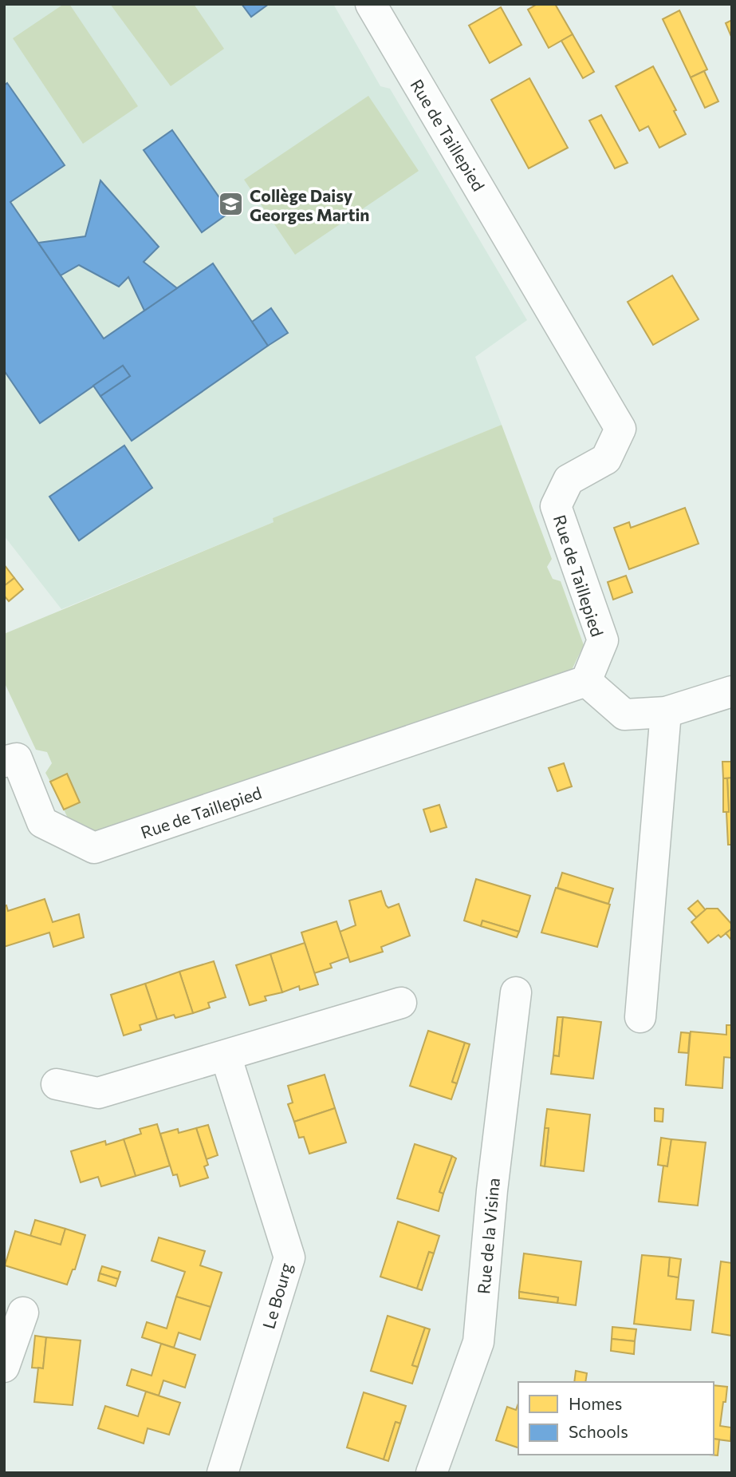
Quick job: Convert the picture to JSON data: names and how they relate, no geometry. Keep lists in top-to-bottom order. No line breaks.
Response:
{"streets":{"street":["Rue de Taillepied","Rue de la Visina","Le Bourg"]},"places":{"school or university":["Collège Daisy Georges Martin"]},"legend":["Homes","Schools"]}
